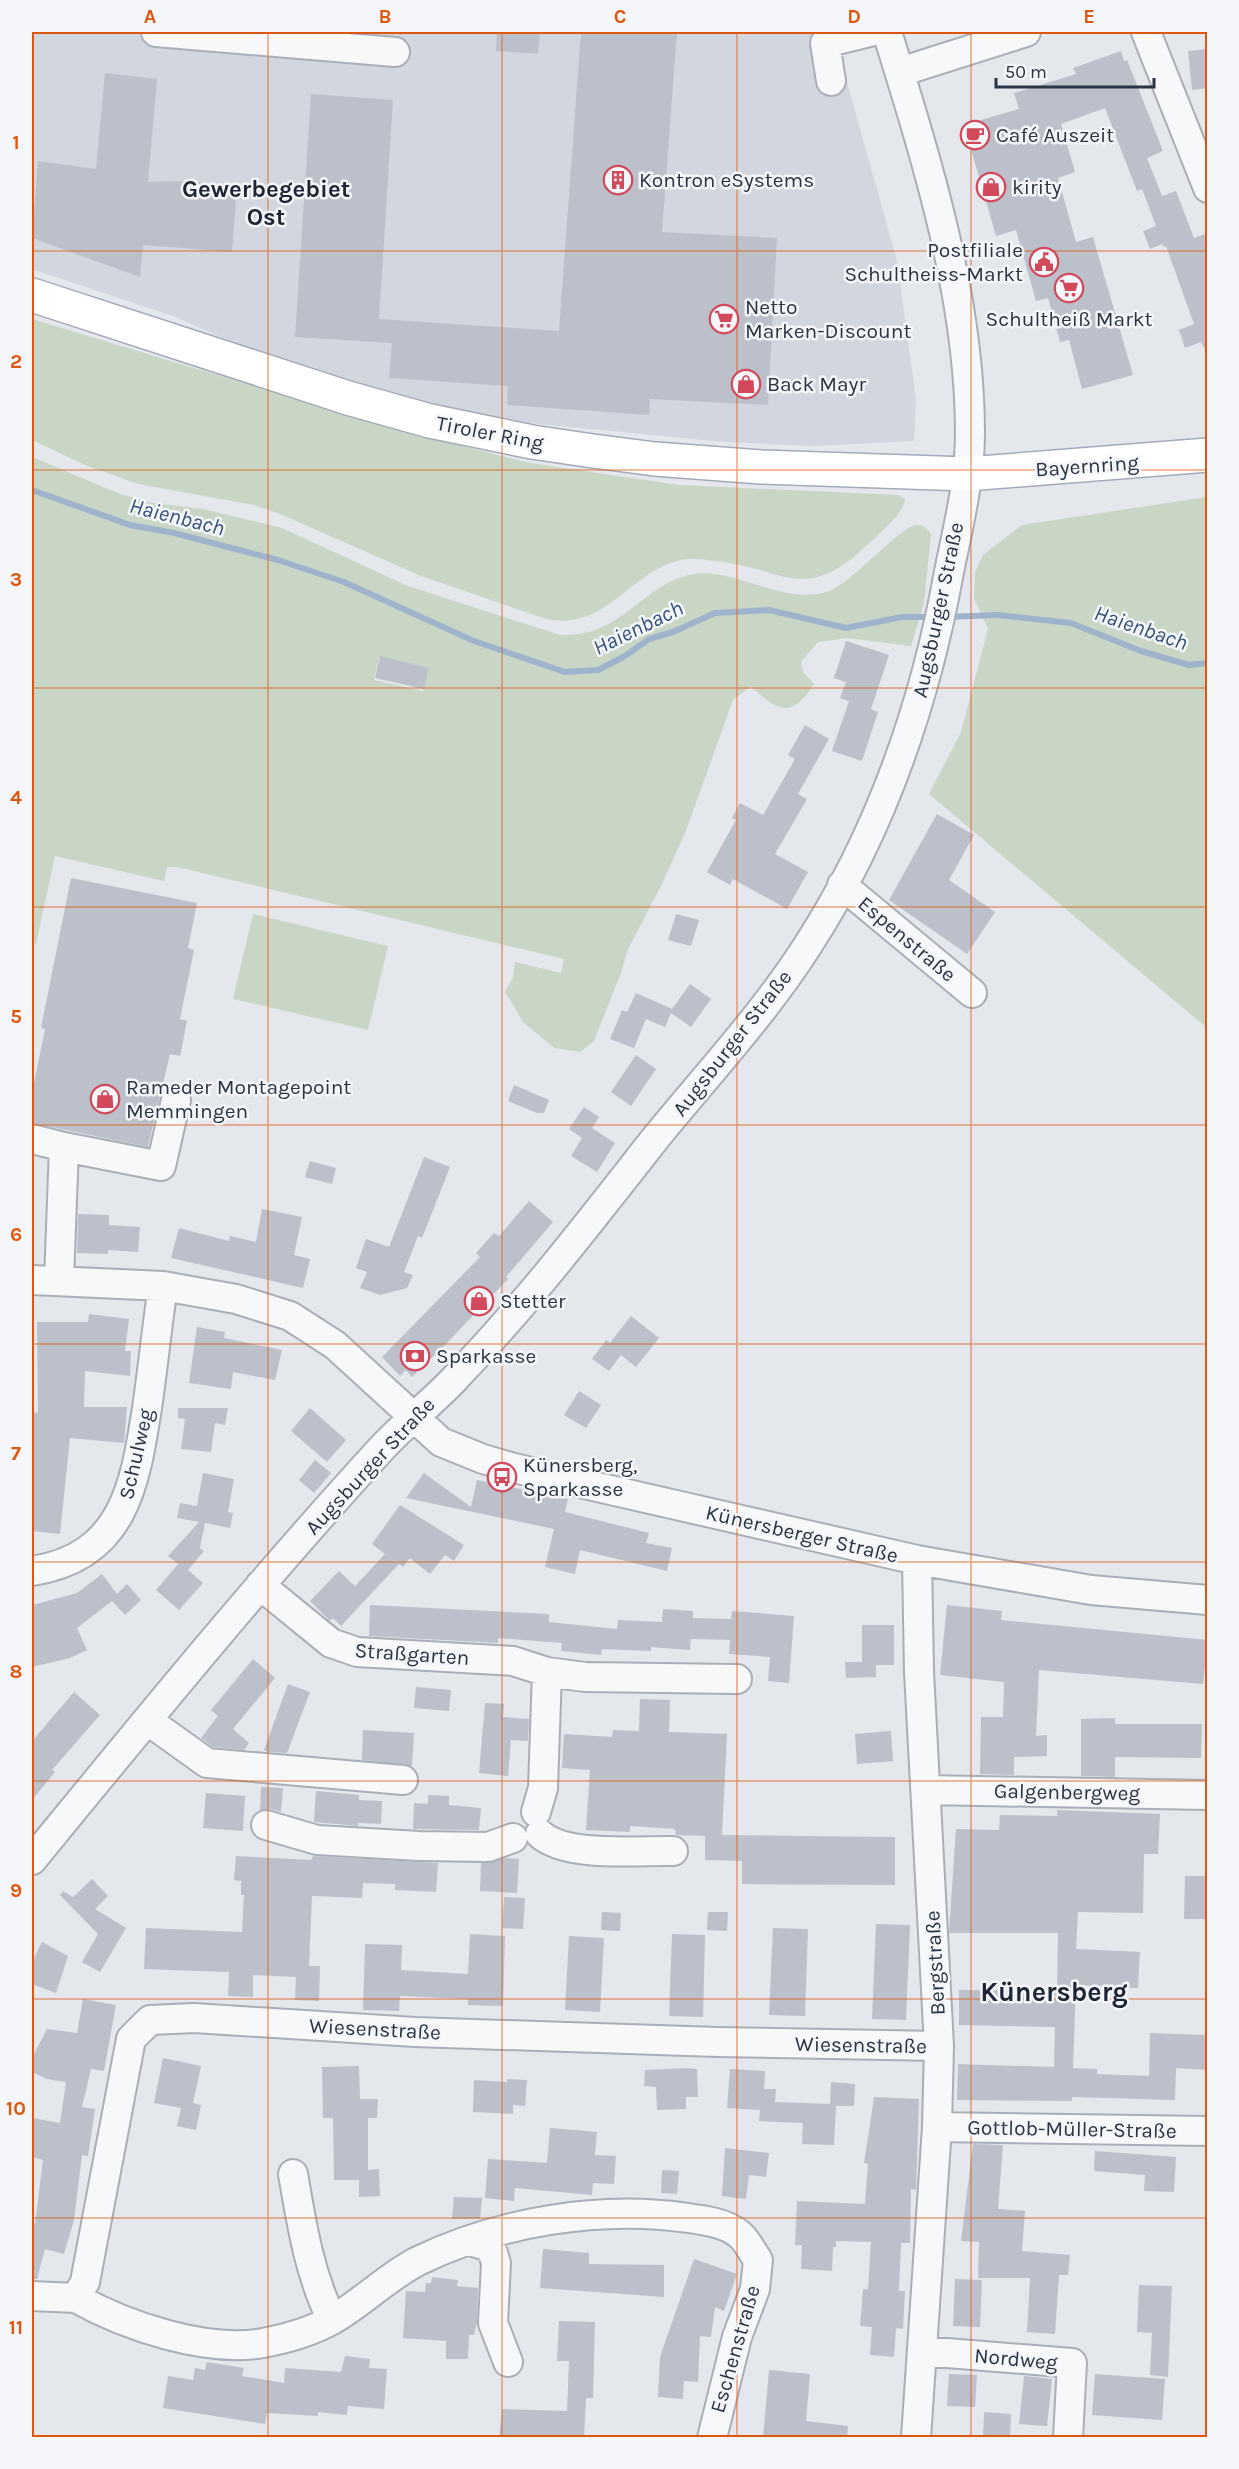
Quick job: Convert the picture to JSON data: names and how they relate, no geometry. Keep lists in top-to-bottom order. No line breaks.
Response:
{"streets":{"main road":["Tiroler Ring","Bayernring"],"street":["Augsburger Straße","Espenstraße","Schulweg","Künersberger Straße","Straßgarten","Galgenbergweg","Bergstraße","Wiesenstraße","Gottlob-Müller-Straße","Eschenstraße","Nordweg"]},"crossings":[["Tiroler Ring","Bayernring"],["Tiroler Ring","Augsburger Straße"],["Bayernring","Augsburger Straße"],["Augsburger Straße","Espenstraße"],["Augsburger Straße","Künersberger Straße"],["Augsburger Straße","Straßgarten"],["Schulweg","Künersberger Straße"],["Künersberger Straße","Bergstraße"],["Galgenbergweg","Bergstraße"],["Bergstraße","Wiesenstraße"],["Bergstraße","Gottlob-Müller-Straße"],["Bergstraße","Nordweg"],["Wiesenstraße","Eschenstraße"]],"districts":["Gewerbegebiet Ost","Künersberg"],"water":["Haienbach"],"places":{"cafe":["Café Auszeit"],"building":["Kontron eSystems"],"shop":["kirity","Back Mayr","Rameder Montagepoint Memmingen","Stetter"],"public building":["Postfiliale Schultheiss-Markt"],"supermarket":["Schultheiß Markt","Netto Marken-Discount"],"bank":["Sparkasse"],"bus stop":["Künersberg, Sparkasse"]},"scale_bar":"50 m","grid":{"columns":["A","B","C","D","E"],"rows":["1","2","3","4","5","6","7","8","9","10","11"]}}
